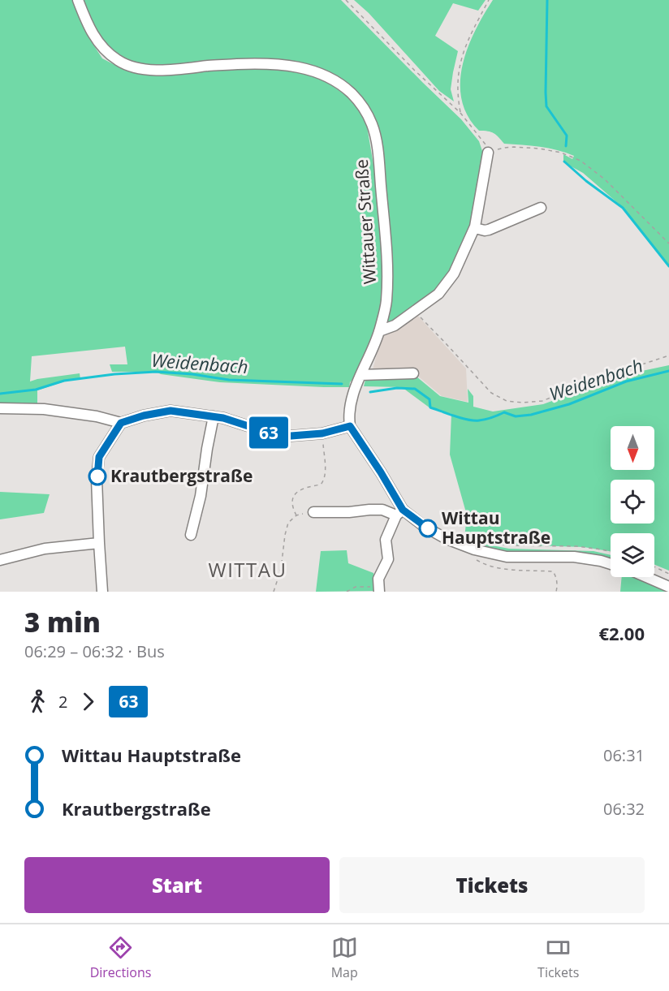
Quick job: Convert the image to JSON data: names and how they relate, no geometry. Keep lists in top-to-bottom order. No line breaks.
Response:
{"streets":{"street":["Wittauer Straße"]},"districts":["WITTAU"],"water":["Weidenbach"],"places":["Krautbergstraße","Wittau Hauptstraße"],"lines":["bus line 63"],"north":"bottom","page":{"on_map":"63","heading":["3 min","06:29 – 06:32 · Bus","€2.00"],"legs":["2","63"],"list":[{"name":"Wittau Hauptstraße","value":"06:31"},{"name":"Krautbergstraße","value":"06:32"}],"buttons":["Start","Tickets"],"tabs":["Directions","Map","Tickets"]}}
